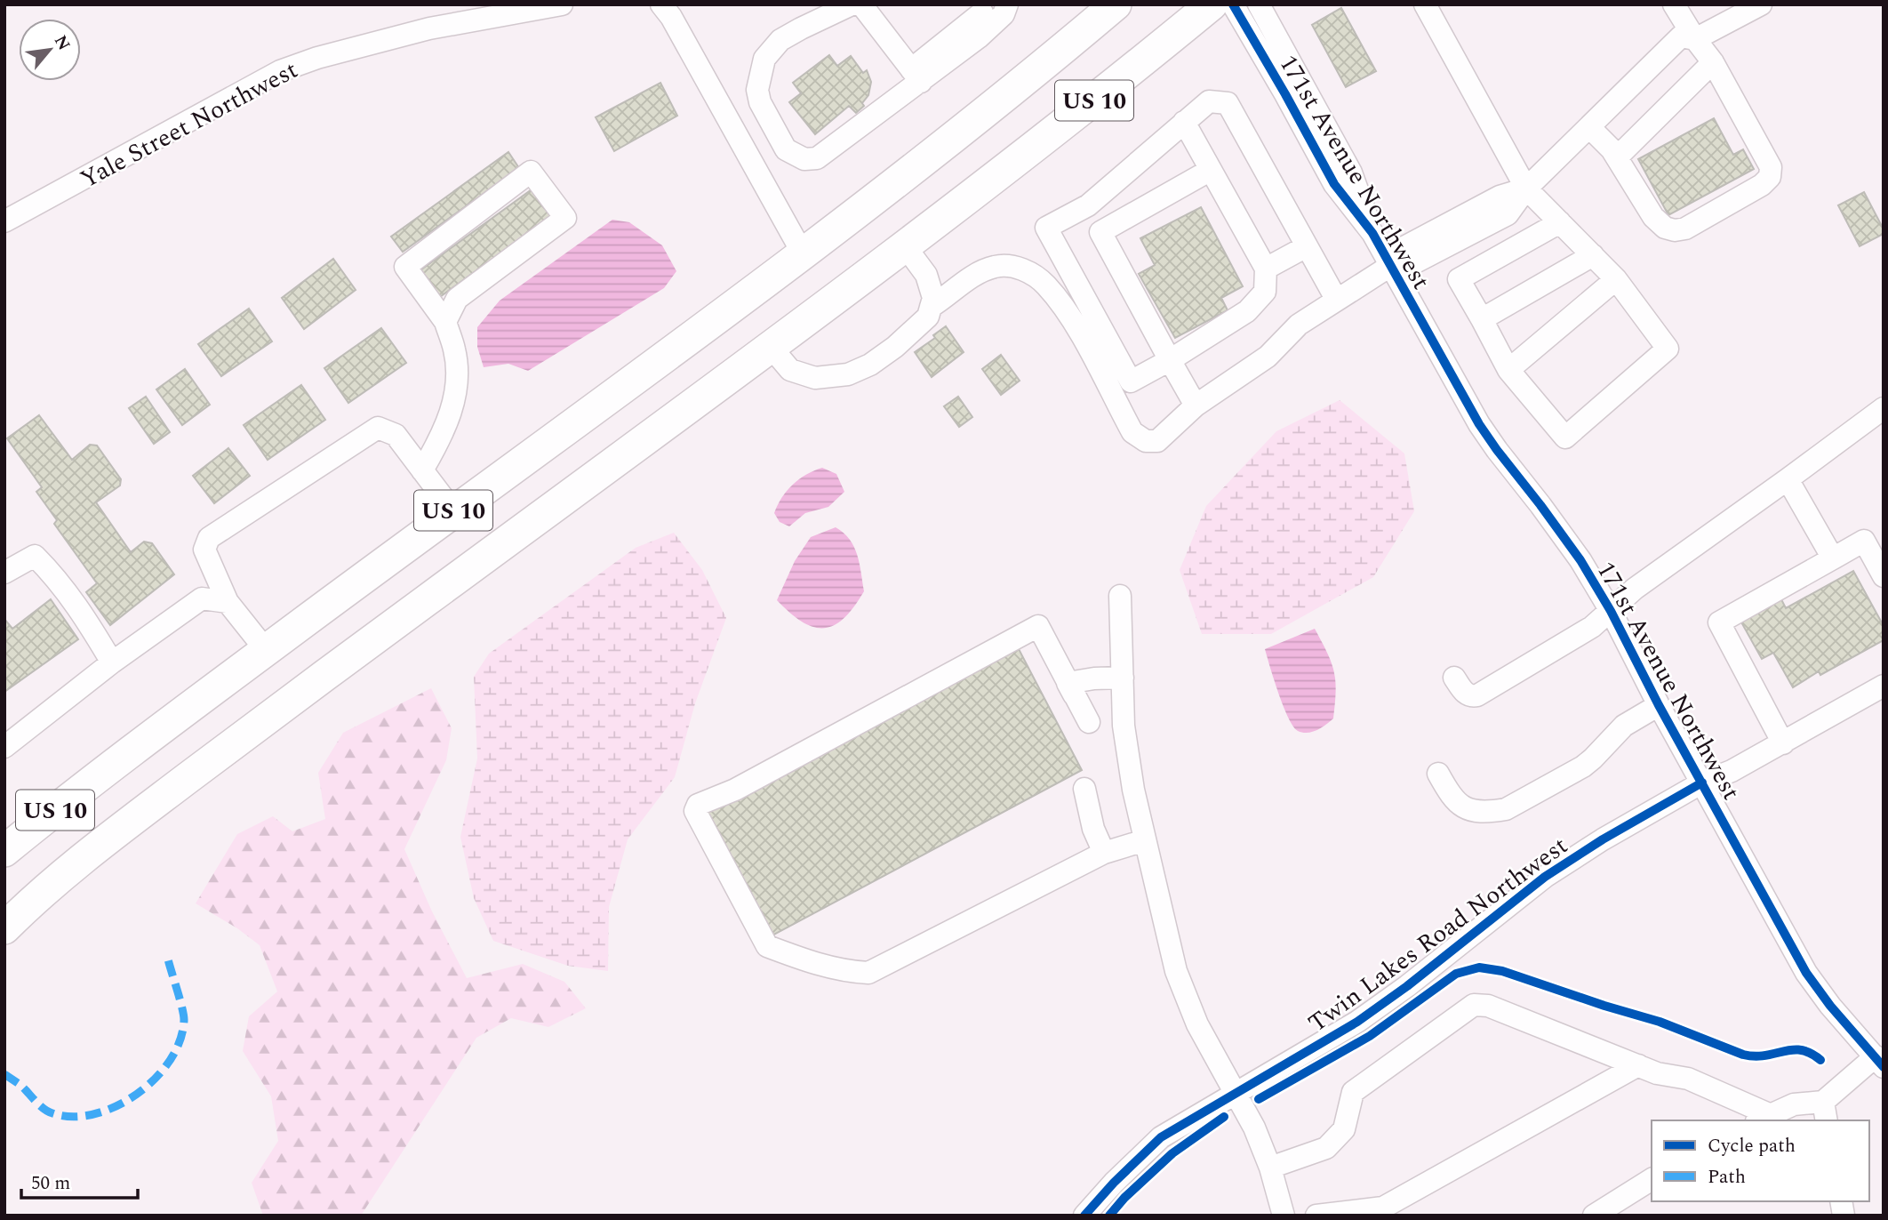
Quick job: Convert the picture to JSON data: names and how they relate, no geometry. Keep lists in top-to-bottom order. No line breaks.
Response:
{"streets":{"highway":["US 10"],"street":["Yale Street Northwest","171st Avenue Northwest","Twin Lakes Road Northwest"]},"crossings":[["171st Avenue Northwest","Twin Lakes Road Northwest"]],"legend":["Cycle path","Path"],"scale_bar":"50 m","north":"top right"}
